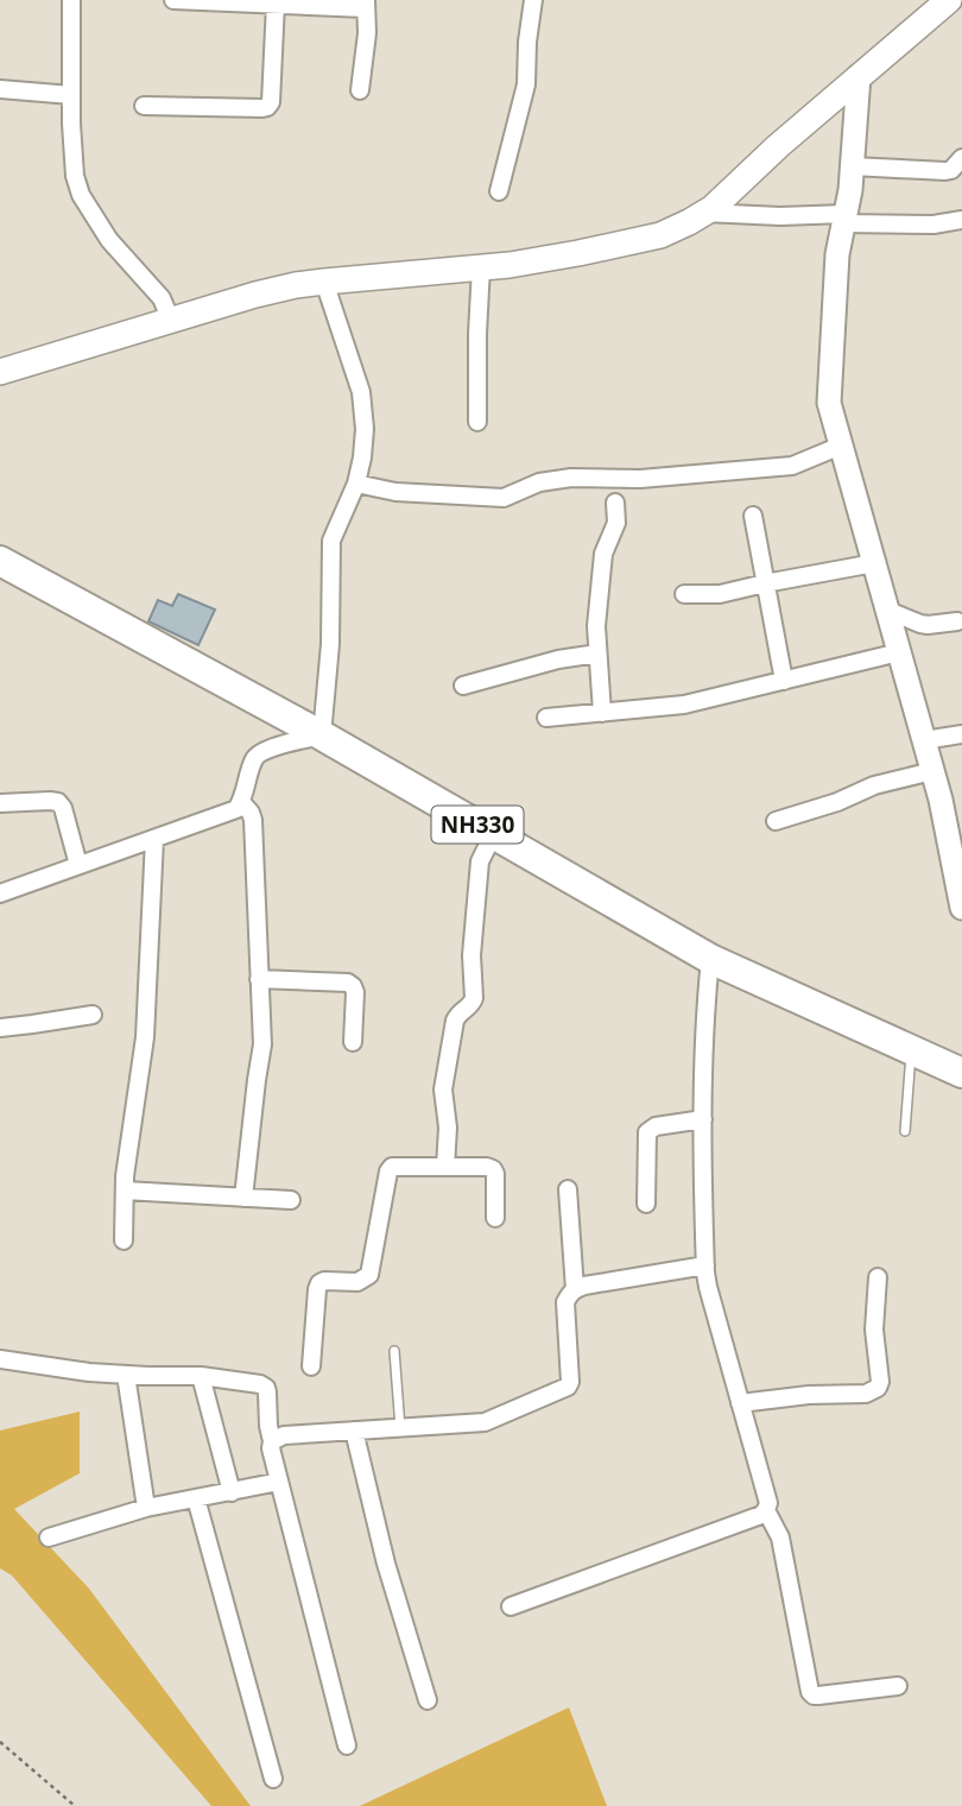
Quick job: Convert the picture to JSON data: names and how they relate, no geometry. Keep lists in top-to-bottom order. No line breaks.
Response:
{"streets":{"highway":["NH330"]}}
